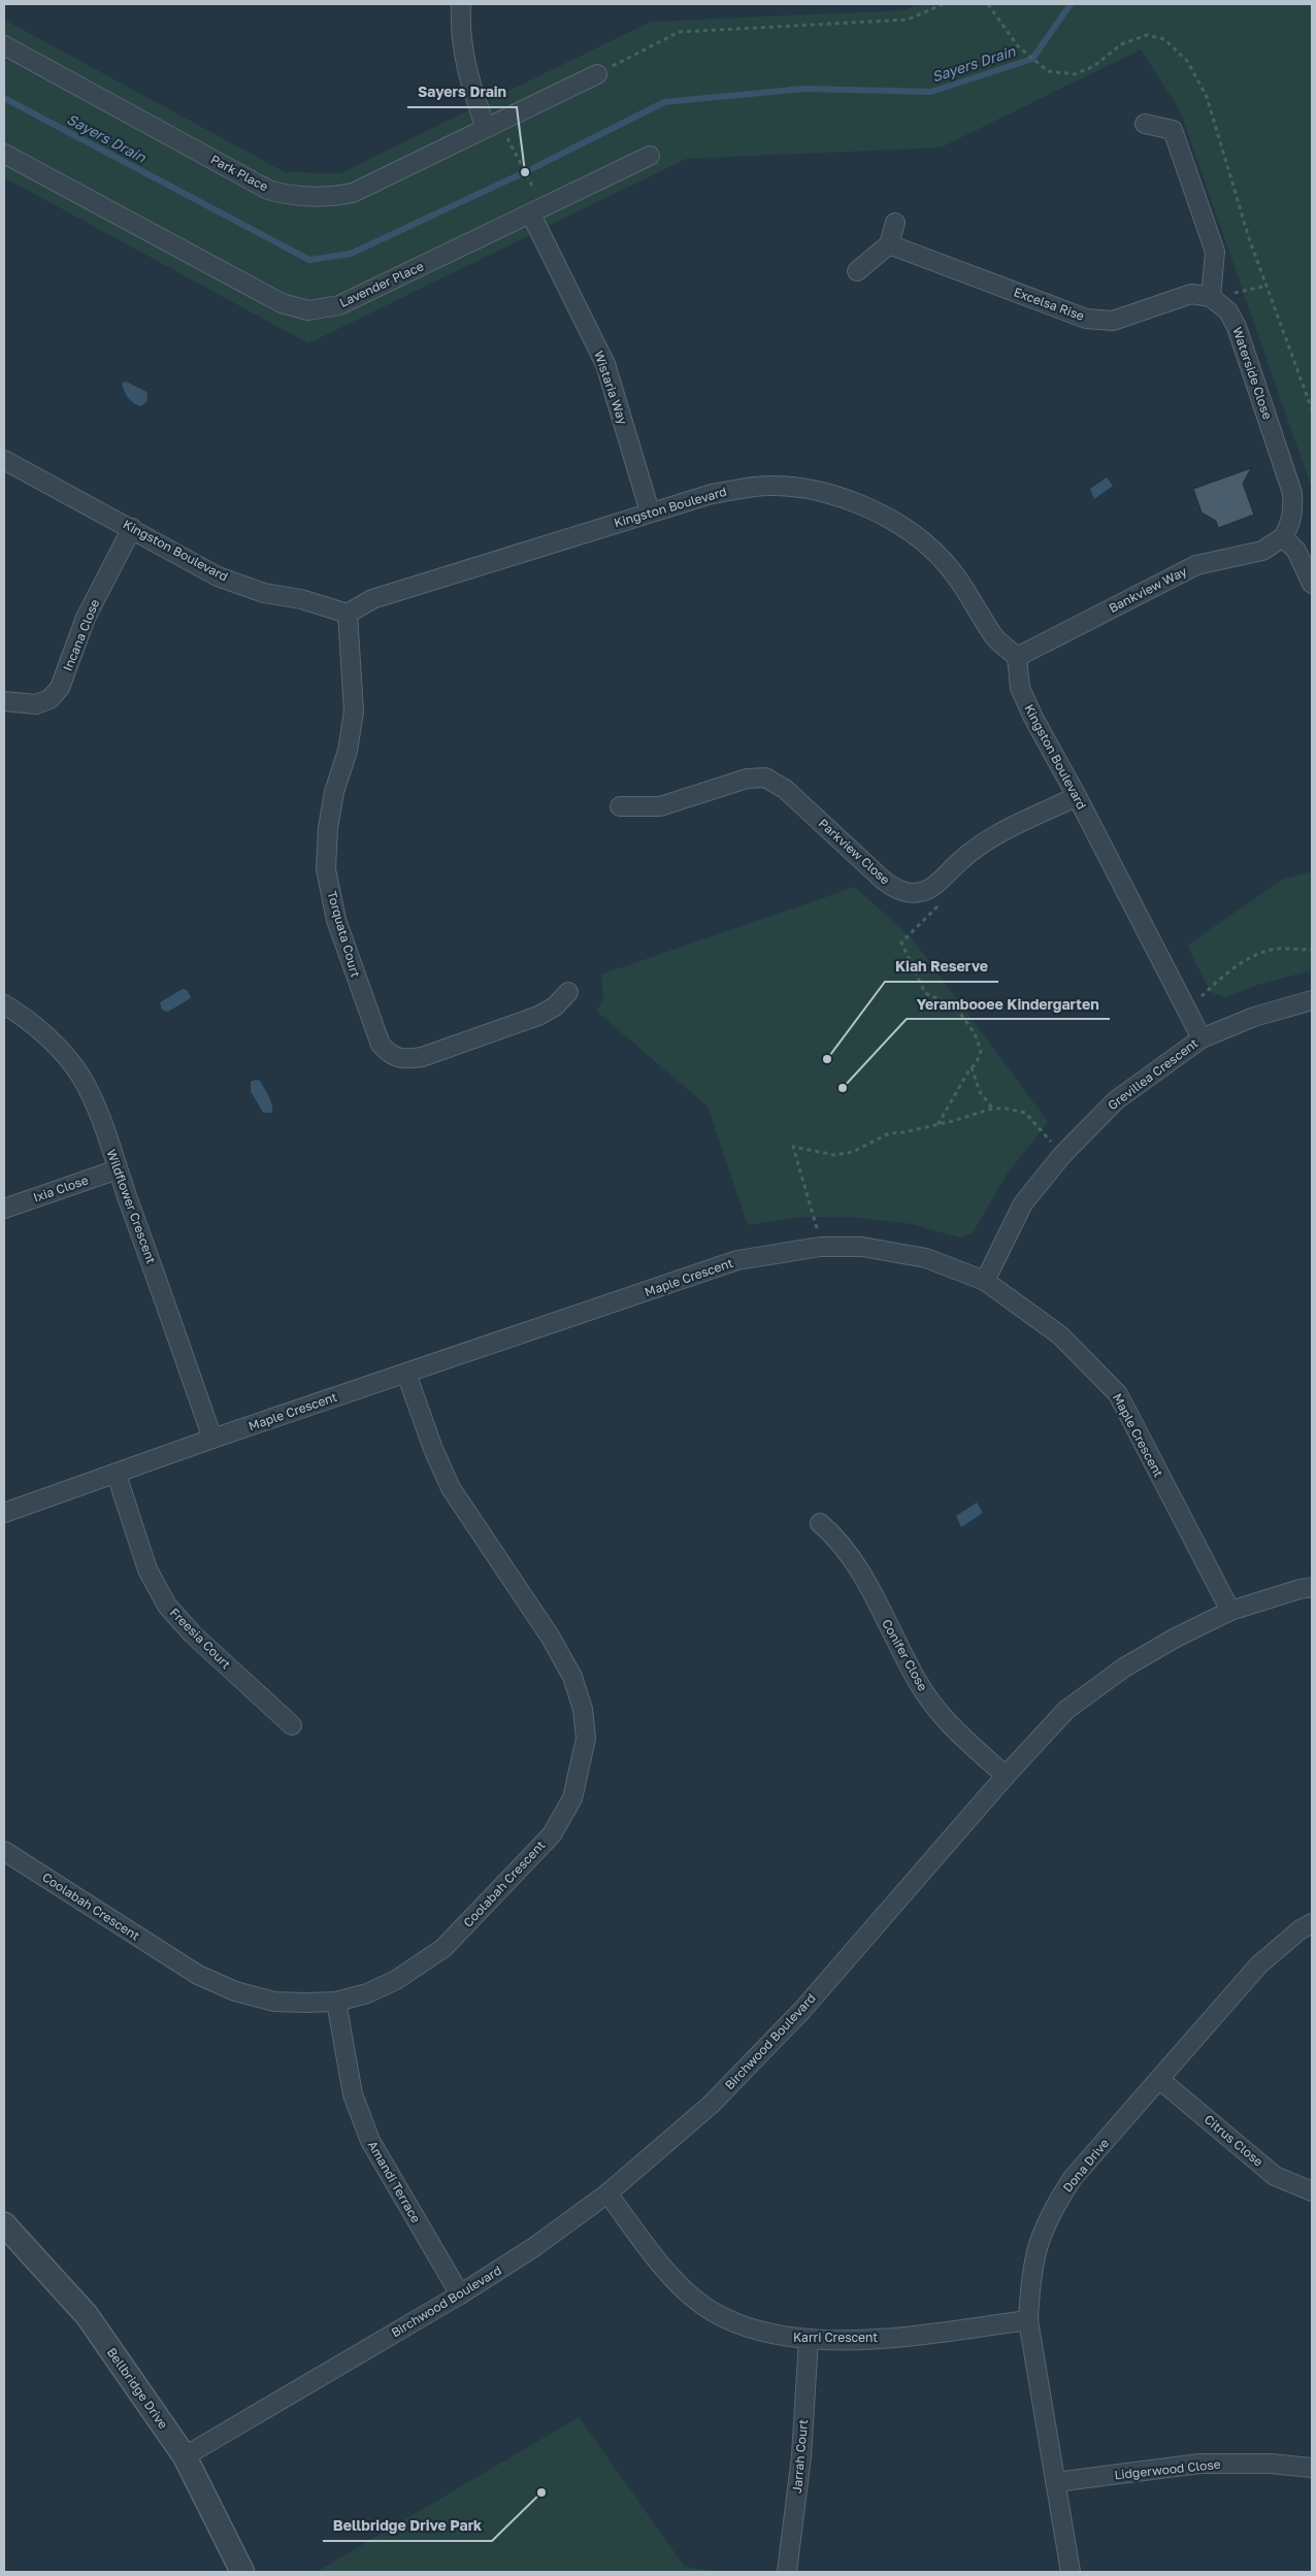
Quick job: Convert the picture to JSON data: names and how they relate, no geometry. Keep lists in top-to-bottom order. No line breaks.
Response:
{"streets":{"street":["Park Place","Lavender Place","Excelsa Rise","Waterside Close","Wistaria Way","Kingston Boulevard","Bankview Way","Incana Close","Parkview Close","Torquata Court","Grevillea Crescent","Ixia Close","Wildflower Crescent","Maple Crescent","Freesia Court","Conifer Close","Coolabah Crescent","Birchwood Boulevard","Citrus Close","Dona Drive","Amandi Terrace","Karri Crescent","Bellbridge Drive","Jarrah Court","Lidgerwood Close"]},"crossings":[["Lavender Place","Wistaria Way"],["Excelsa Rise","Waterside Close"],["Waterside Close","Bankview Way"],["Wistaria Way","Kingston Boulevard"],["Kingston Boulevard","Bankview Way"],["Kingston Boulevard","Incana Close"],["Kingston Boulevard","Torquata Court"],["Kingston Boulevard","Grevillea Crescent"],["Grevillea Crescent","Maple Crescent"],["Ixia Close","Wildflower Crescent"],["Wildflower Crescent","Maple Crescent"],["Maple Crescent","Freesia Court"],["Maple Crescent","Coolabah Crescent"],["Maple Crescent","Birchwood Boulevard"],["Conifer Close","Birchwood Boulevard"],["Coolabah Crescent","Amandi Terrace"],["Birchwood Boulevard","Amandi Terrace"],["Birchwood Boulevard","Karri Crescent"],["Birchwood Boulevard","Bellbridge Drive"],["Citrus Close","Dona Drive"],["Dona Drive","Karri Crescent"],["Dona Drive","Lidgerwood Close"],["Karri Crescent","Jarrah Court"]],"water":["Sayers Drain"],"places":["Sayers Drain","Kiah Reserve","Yerambooee Kindergarten","Bellbridge Drive Park"]}
